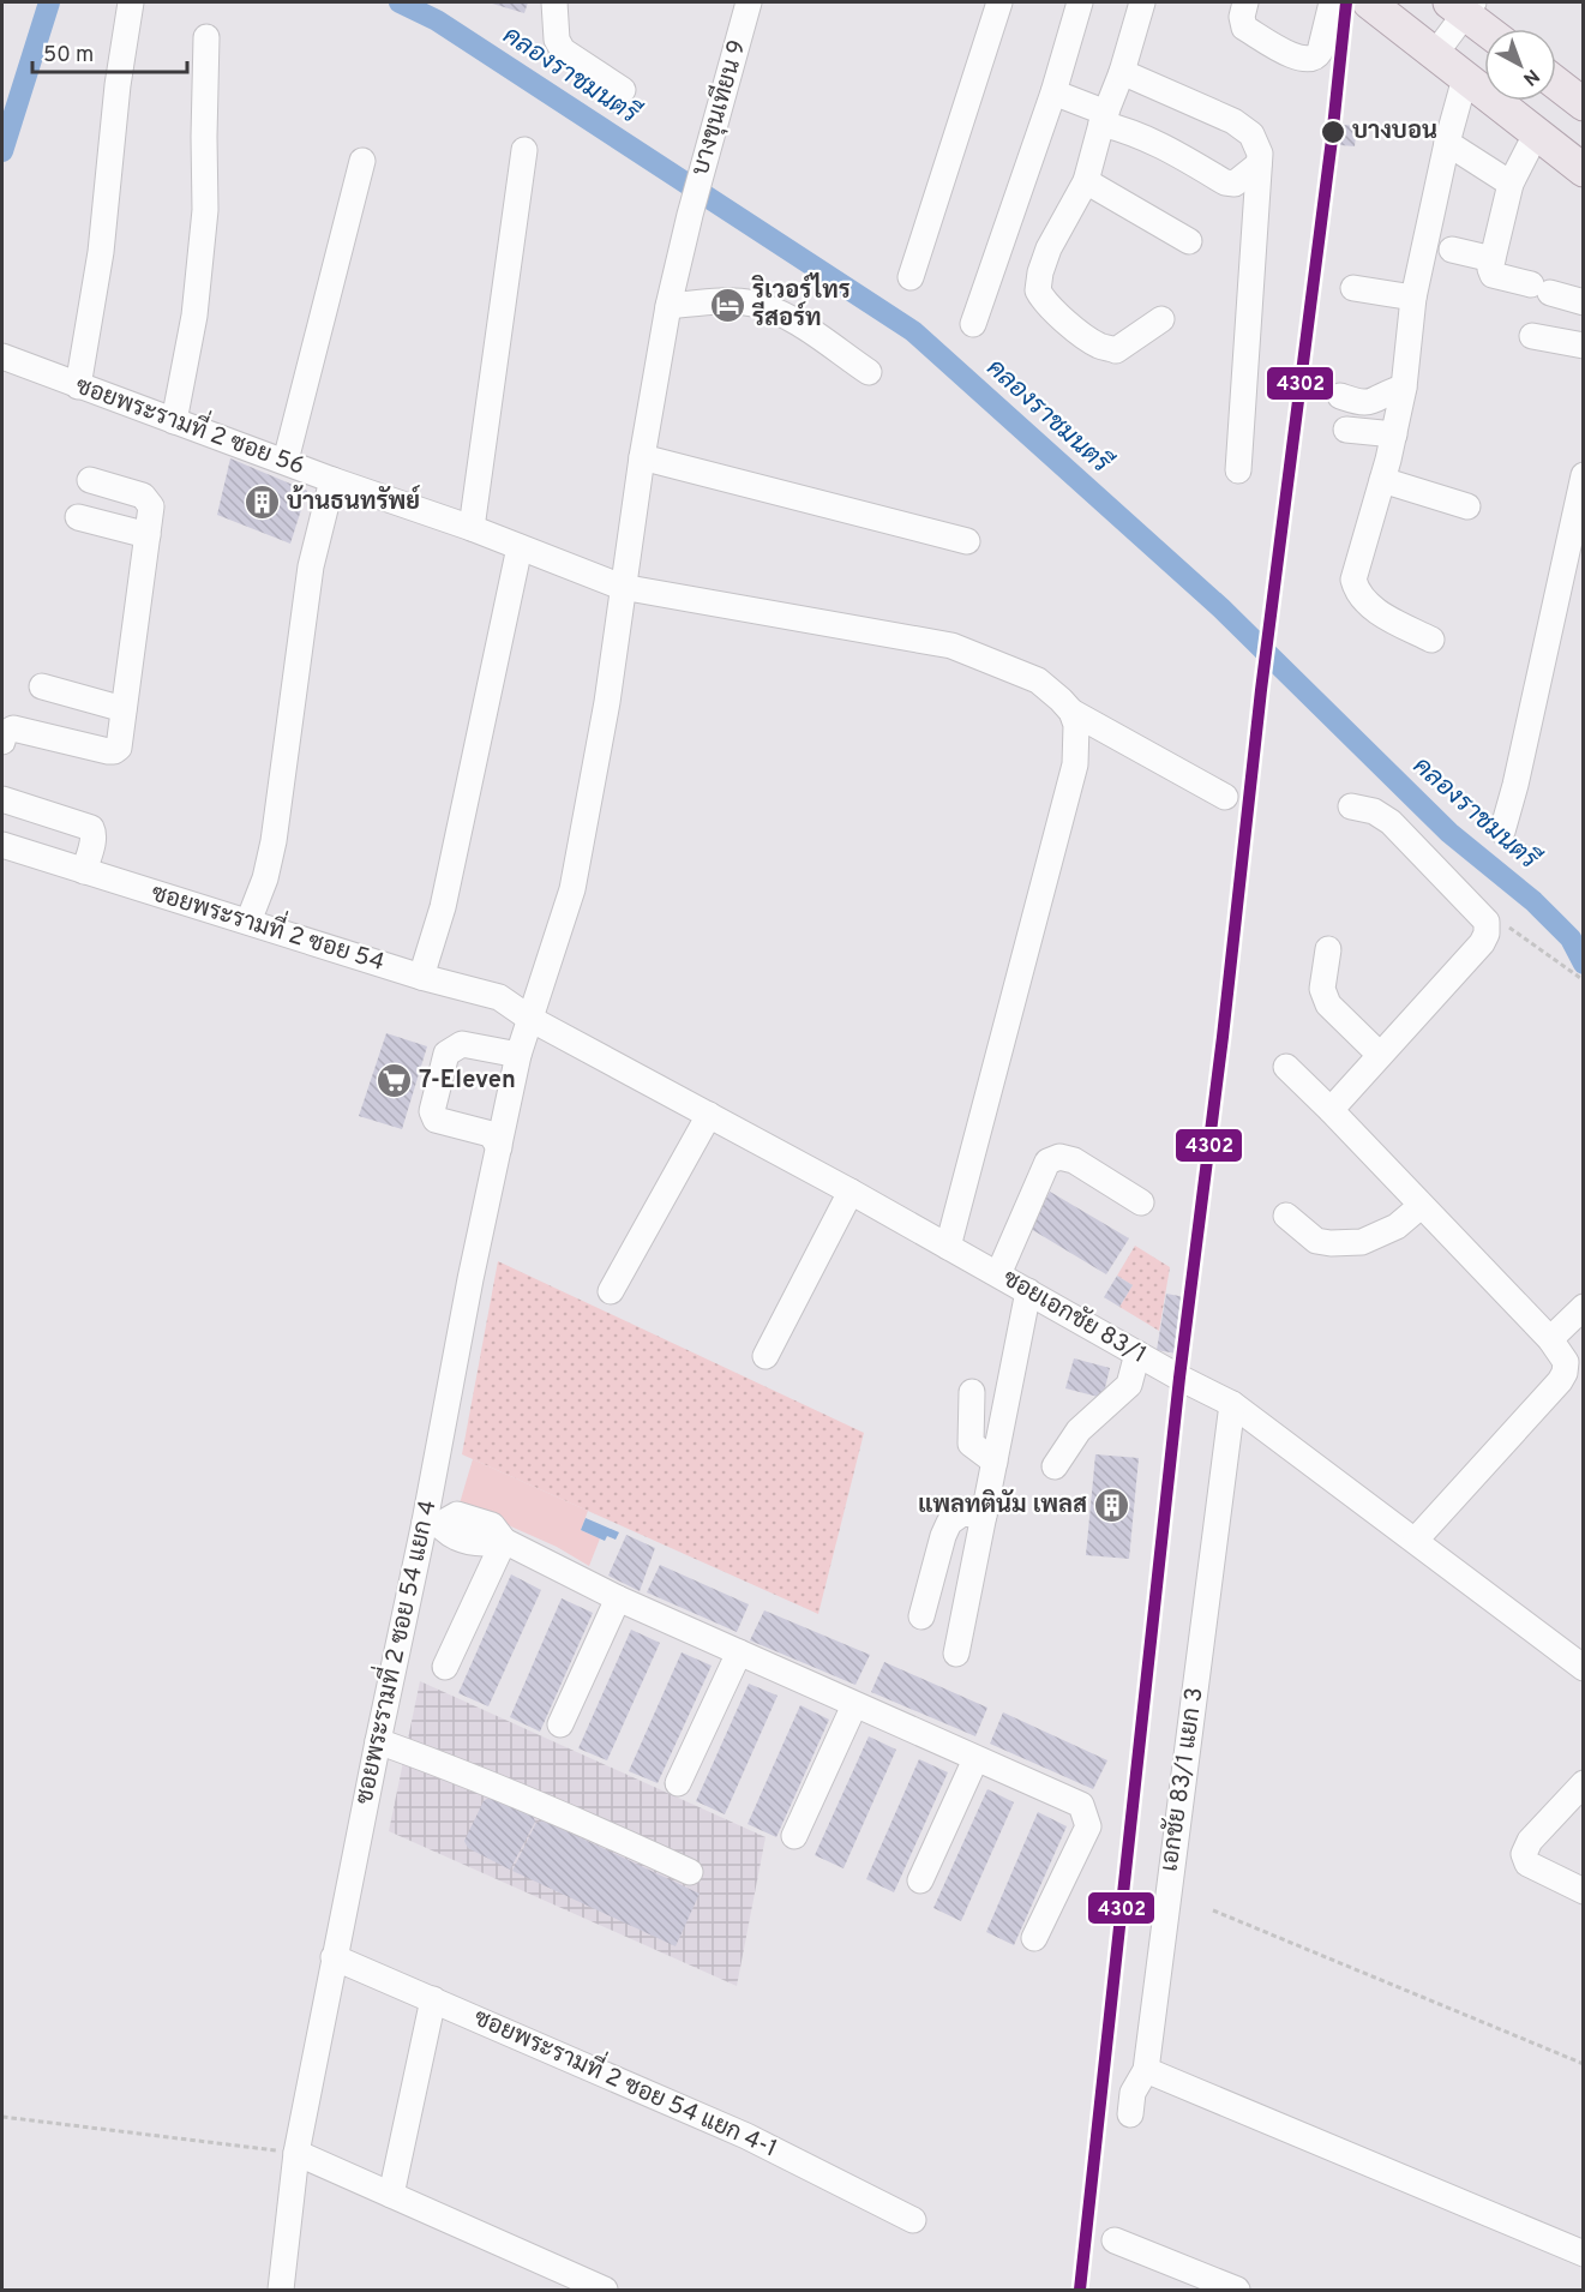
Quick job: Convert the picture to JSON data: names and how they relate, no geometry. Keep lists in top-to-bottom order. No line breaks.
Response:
{"streets":{"street":["บางขุนเทียน 9","ซอยพระรามที่ 2 ซอย 56","ซอยพระรามที่ 2 ซอย 54","ซอยเอกชัย 83/1","ซอยพระรามที่ 2 ซอย 54 แยก 4","เอกชัย 83/1 แยก 3","ซอยพระรามที่ 2 ซอย 54 แยก 4-1"]},"crossings":[["บางขุนเทียน 9","ซอยพระรามที่ 2 ซอย 56"],["บางขุนเทียน 9","ซอยพระรามที่ 2 ซอย 54 แยก 4"],["ซอยพระรามที่ 2 ซอย 56","ซอยพระรามที่ 2 ซอย 54 แยก 4"],["ซอยพระรามที่ 2 ซอย 54","ซอยเอกชัย 83/1"],["ซอยพระรามที่ 2 ซอย 54","ซอยพระรามที่ 2 ซอย 54 แยก 4"],["ซอยเอกชัย 83/1","ซอยพระรามที่ 2 ซอย 54 แยก 4"],["ซอยเอกชัย 83/1","เอกชัย 83/1 แยก 3"],["ซอยพระรามที่ 2 ซอย 54 แยก 4","ซอยพระรามที่ 2 ซอย 54 แยก 4-1"]],"water":["คลองราชมนตรี"],"places":{"other":["บางบอน"],"hotel":["ริเวอร์ไทร รีสอร์ท"],"building":["บ้านธนทรัพย์","แพลทตินัม เพลส"],"supermarket":["7-Eleven"]},"lines":["transit line 4302"],"scale_bar":"50 m","north":"bottom right"}
